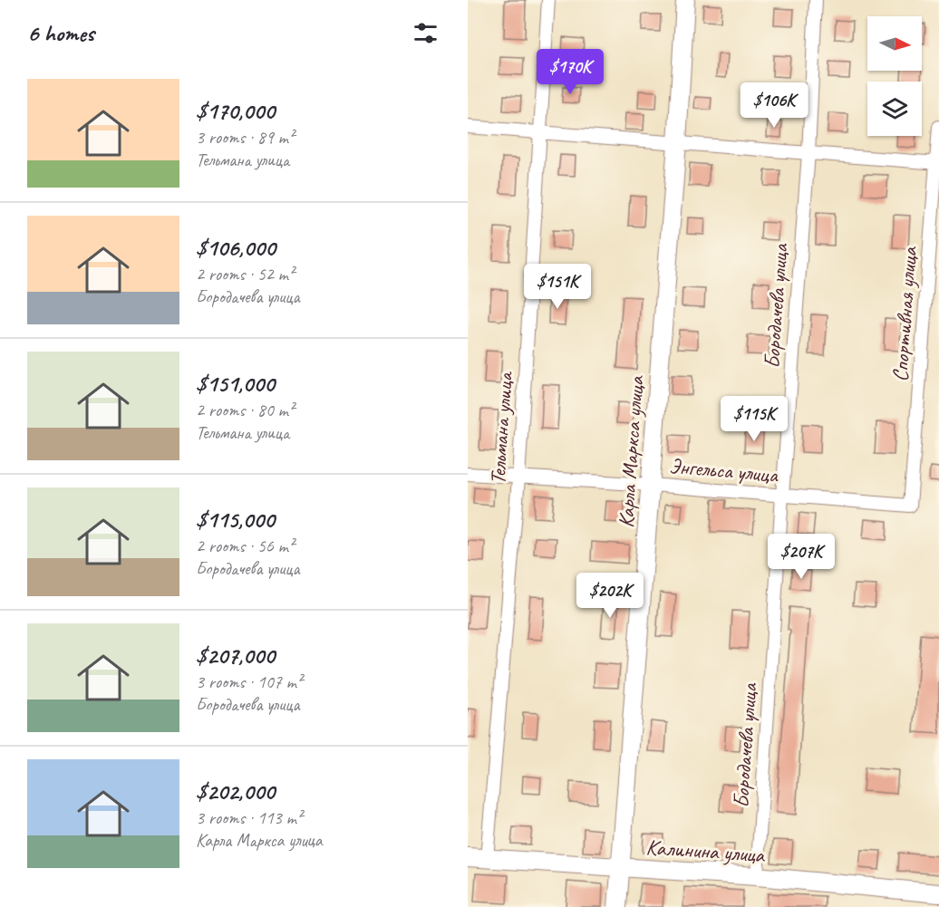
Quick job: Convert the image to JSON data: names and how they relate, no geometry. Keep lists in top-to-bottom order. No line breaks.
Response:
{"streets":{"street":["Бородачева улица","Спортивная улица","Тельмана улица","Карла Маркса улица","Энгельса улица","Калинина улица"]},"crossings":[["Бородачева улица","Энгельса улица"],["Бородачева улица","Калинина улица"],["Спортивная улица","Энгельса улица"],["Тельмана улица","Энгельса улица"],["Тельмана улица","Калинина улица"],["Карла Маркса улица","Энгельса улица"],["Карла Маркса улица","Калинина улица"]],"north":"right","page":{"heading":"6 homes","price":["$170K","$106K","$151K","$115K","$207K","$202K"],"list":[{"name":"$170,000","note":"3 rooms · 89 m² · Тельмана улица"},{"name":"$106,000","note":"2 rooms · 52 m² · Бородачева улица"},{"name":"$151,000","note":"2 rooms · 80 m² · Тельмана улица"},{"name":"$115,000","note":"2 rooms · 56 m² · Бородачева улица"},{"name":"$207,000","note":"3 rooms · 107 m² · Бородачева улица"},{"name":"$202,000","note":"3 rooms · 113 m² · Карла Маркса улица"}]}}
